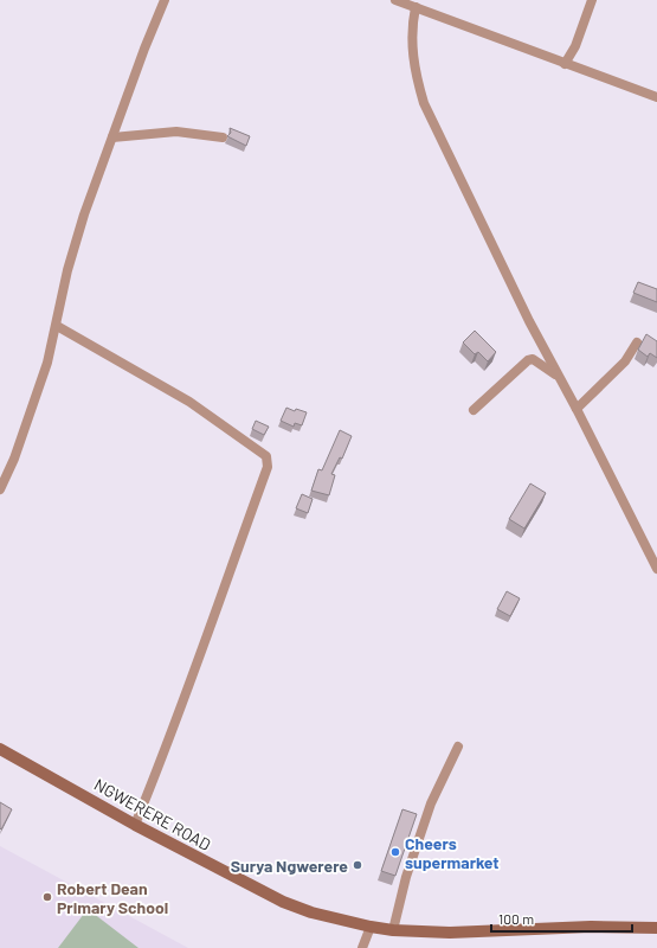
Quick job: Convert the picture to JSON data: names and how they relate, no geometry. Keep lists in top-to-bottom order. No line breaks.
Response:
{"streets":{"main road":["NGWERERE ROAD"]},"places":["Cheers supermarket","Surya Ngwerere","Robert Dean Primary School"],"scale_bar":"100 m"}
